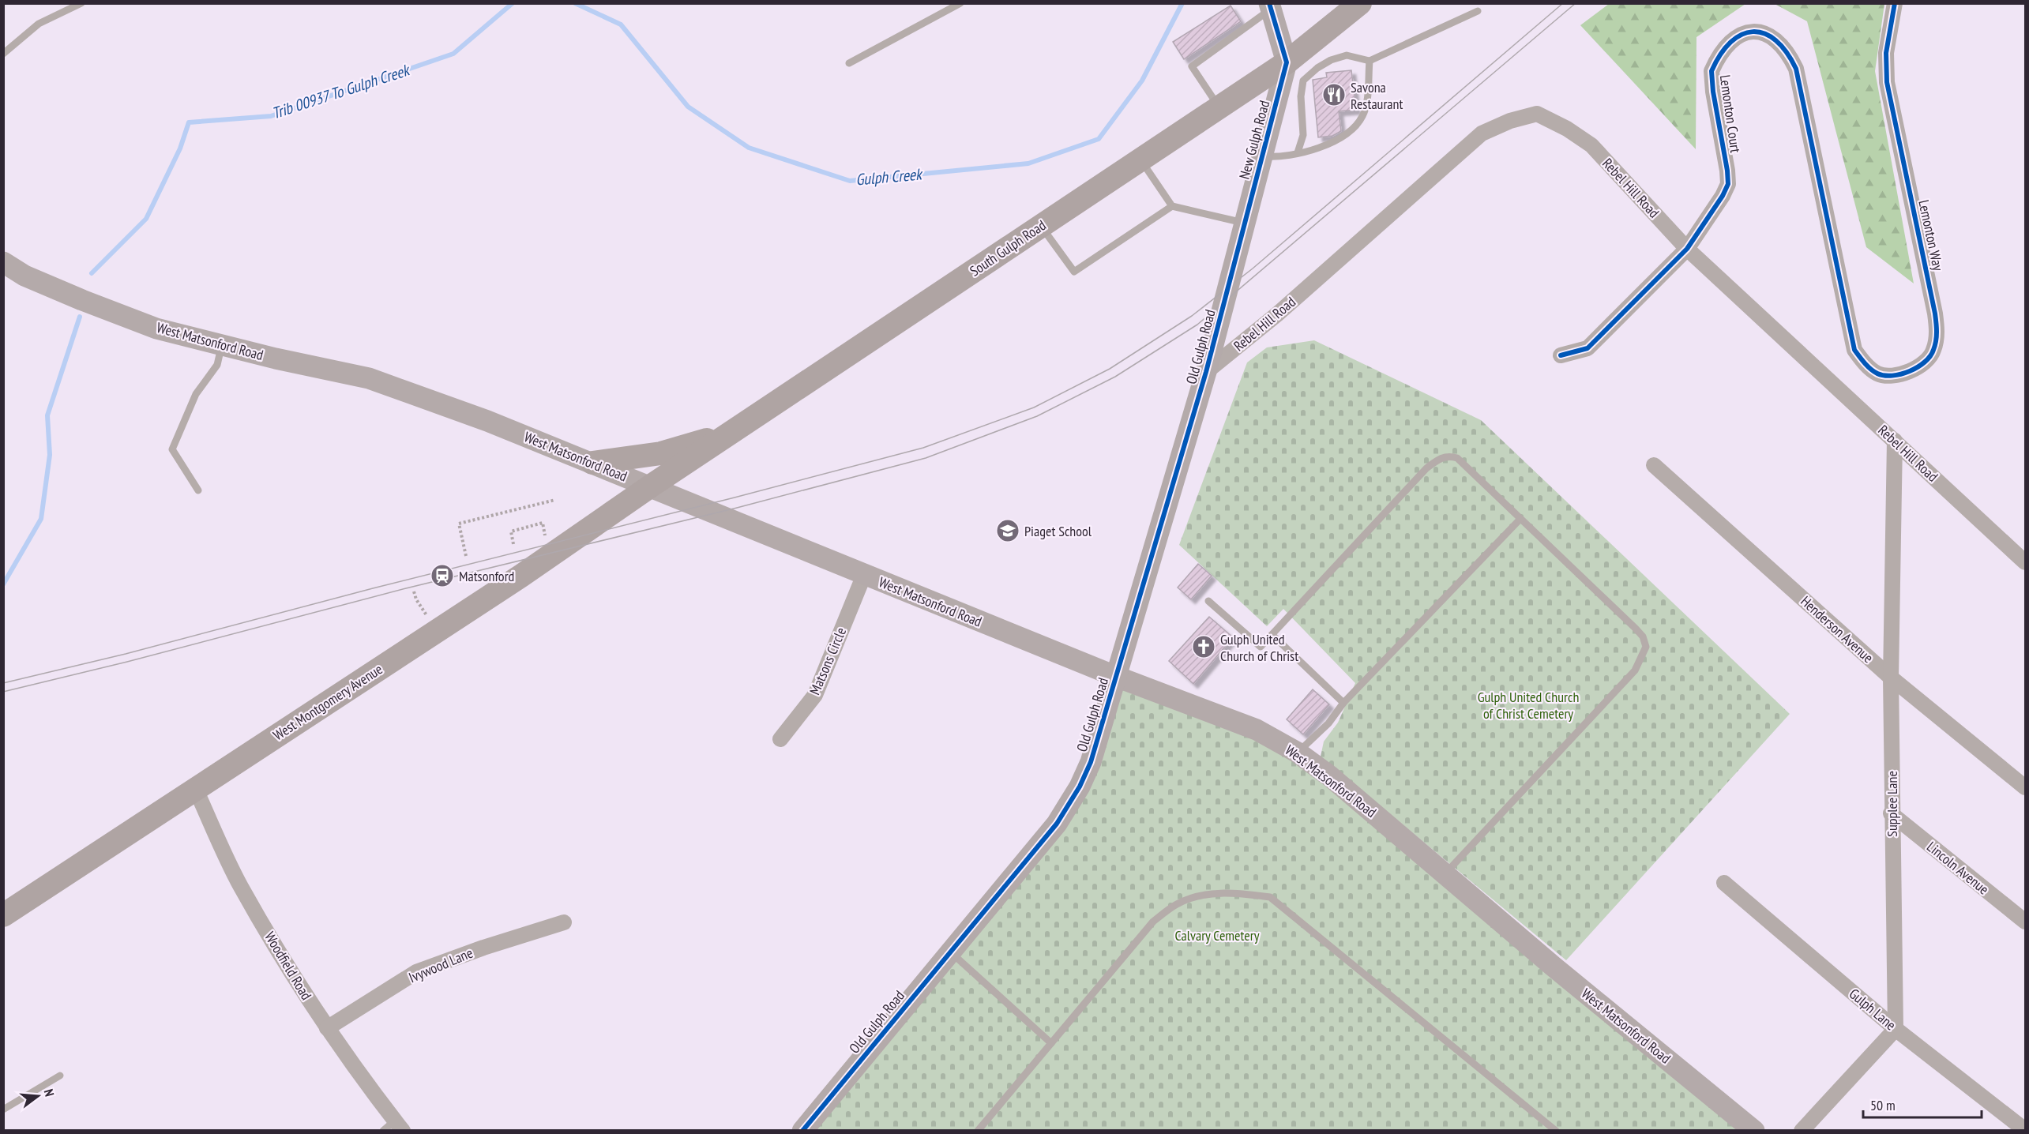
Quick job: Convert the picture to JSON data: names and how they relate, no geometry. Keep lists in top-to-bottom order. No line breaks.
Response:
{"streets":{"main road":["New Gulph Road","South Gulph Road","West Matsonford Road","Old Gulph Road","West Montgomery Avenue"],"street":["Lemonton Court","Rebel Hill Road","Lemonton Way","Henderson Avenue","Matsons Circle","Supplee Lane","Lincoln Avenue","Ivywood Lane","Woodfield Road","Gulph Lane"]},"crossings":[["Lemonton Court","Rebel Hill Road"],["Lemonton Court","Lemonton Way"],["New Gulph Road","South Gulph Road"],["New Gulph Road","Old Gulph Road"],["Rebel Hill Road","Old Gulph Road"],["Rebel Hill Road","Supplee Lane"],["South Gulph Road","West Matsonford Road"],["South Gulph Road","West Montgomery Avenue"],["West Matsonford Road","Old Gulph Road"],["West Matsonford Road","Matsons Circle"],["West Matsonford Road","West Montgomery Avenue"],["Henderson Avenue","Supplee Lane"],["West Montgomery Avenue","Woodfield Road"],["Supplee Lane","Lincoln Avenue"],["Supplee Lane","Gulph Lane"],["Ivywood Lane","Woodfield Road"]],"water":["Trib 00937 To Gulph Creek","Gulph Creek"],"parks":["Gulph United Church of Christ Cemetery","Calvary Cemetery"],"places":{"restaurant":["Savona Restaurant"],"school or university":["Piaget School"],"station":["Matsonford"],"church":["Gulph United Church of Christ"]},"scale_bar":"50 m","north":"right"}
